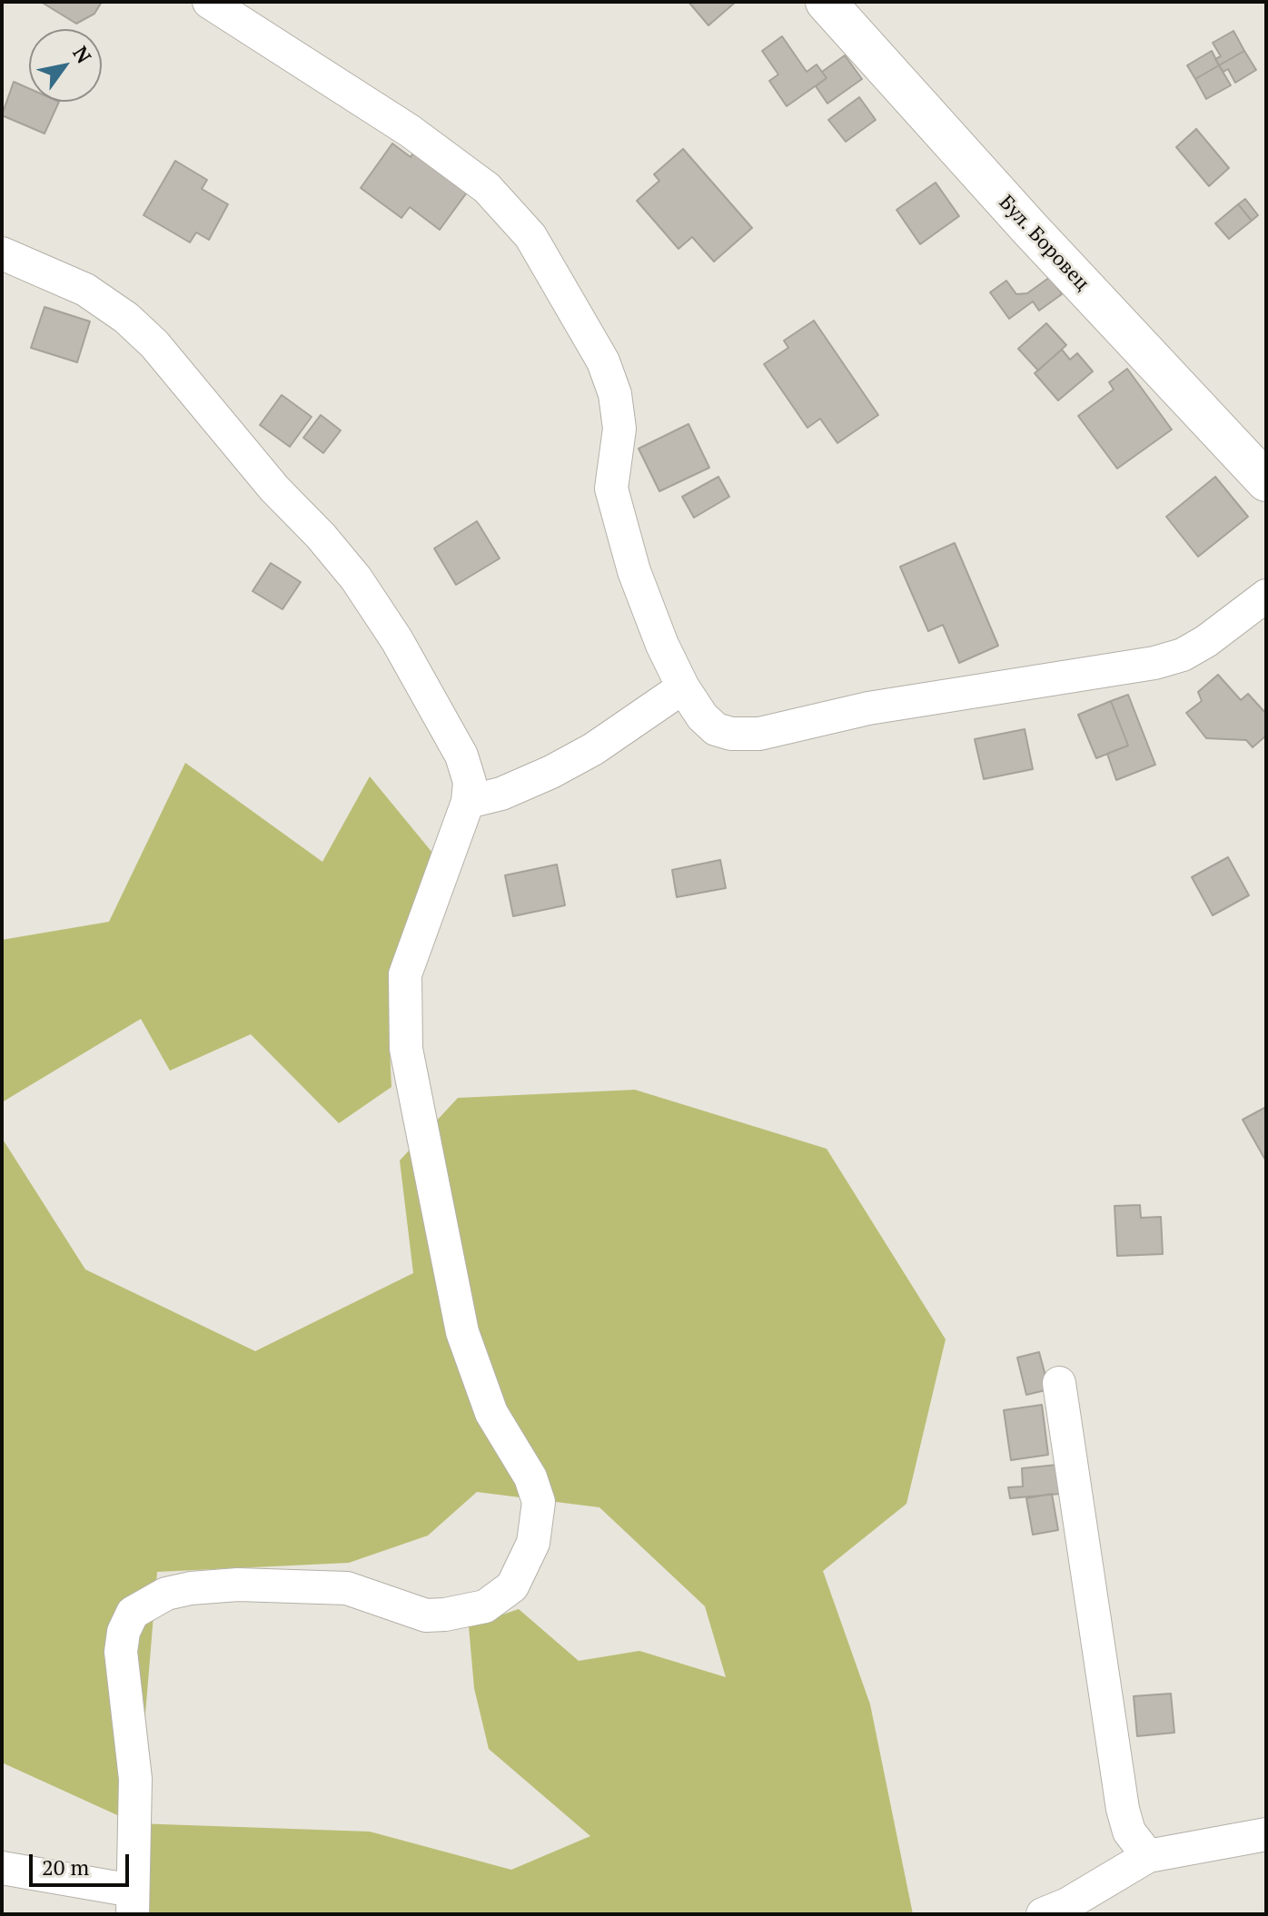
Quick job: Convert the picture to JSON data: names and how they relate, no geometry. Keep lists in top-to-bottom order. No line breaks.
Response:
{"streets":{"street":["Бул. Боровец"]},"scale_bar":"20 m","north":"top right"}
